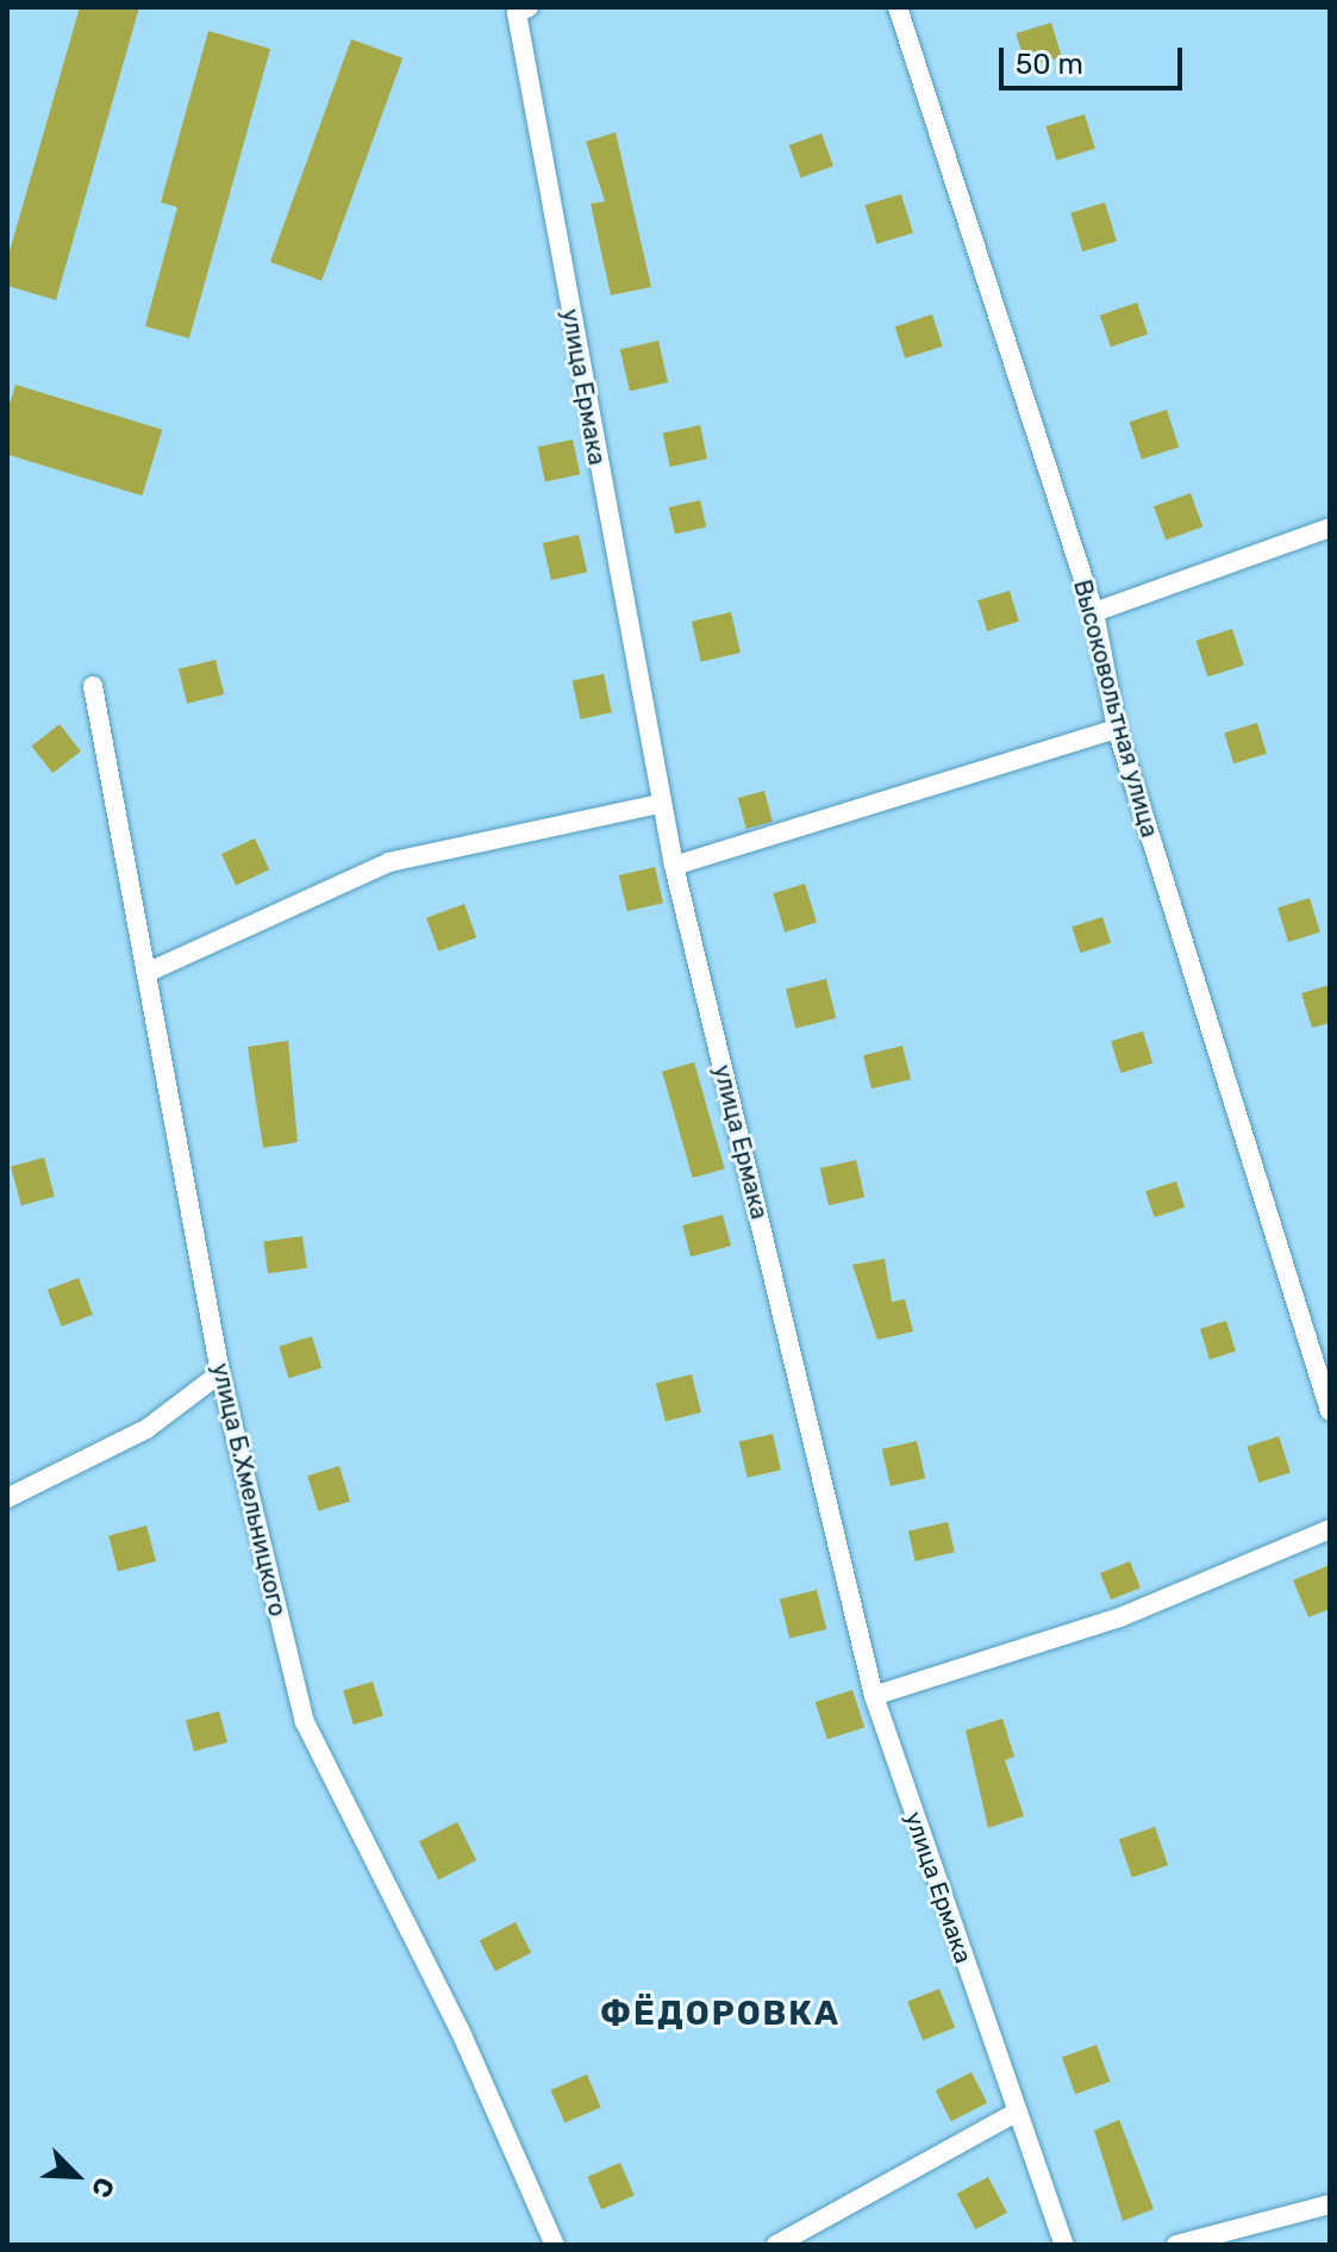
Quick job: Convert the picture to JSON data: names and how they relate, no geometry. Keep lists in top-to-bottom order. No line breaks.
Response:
{"streets":{"street":["улица Ермака","Высоковольтная улица","улица Б.Хмельницкого"]},"districts":["ФЁДОРОВКА"],"scale_bar":"50 m","north":"bottom right"}
